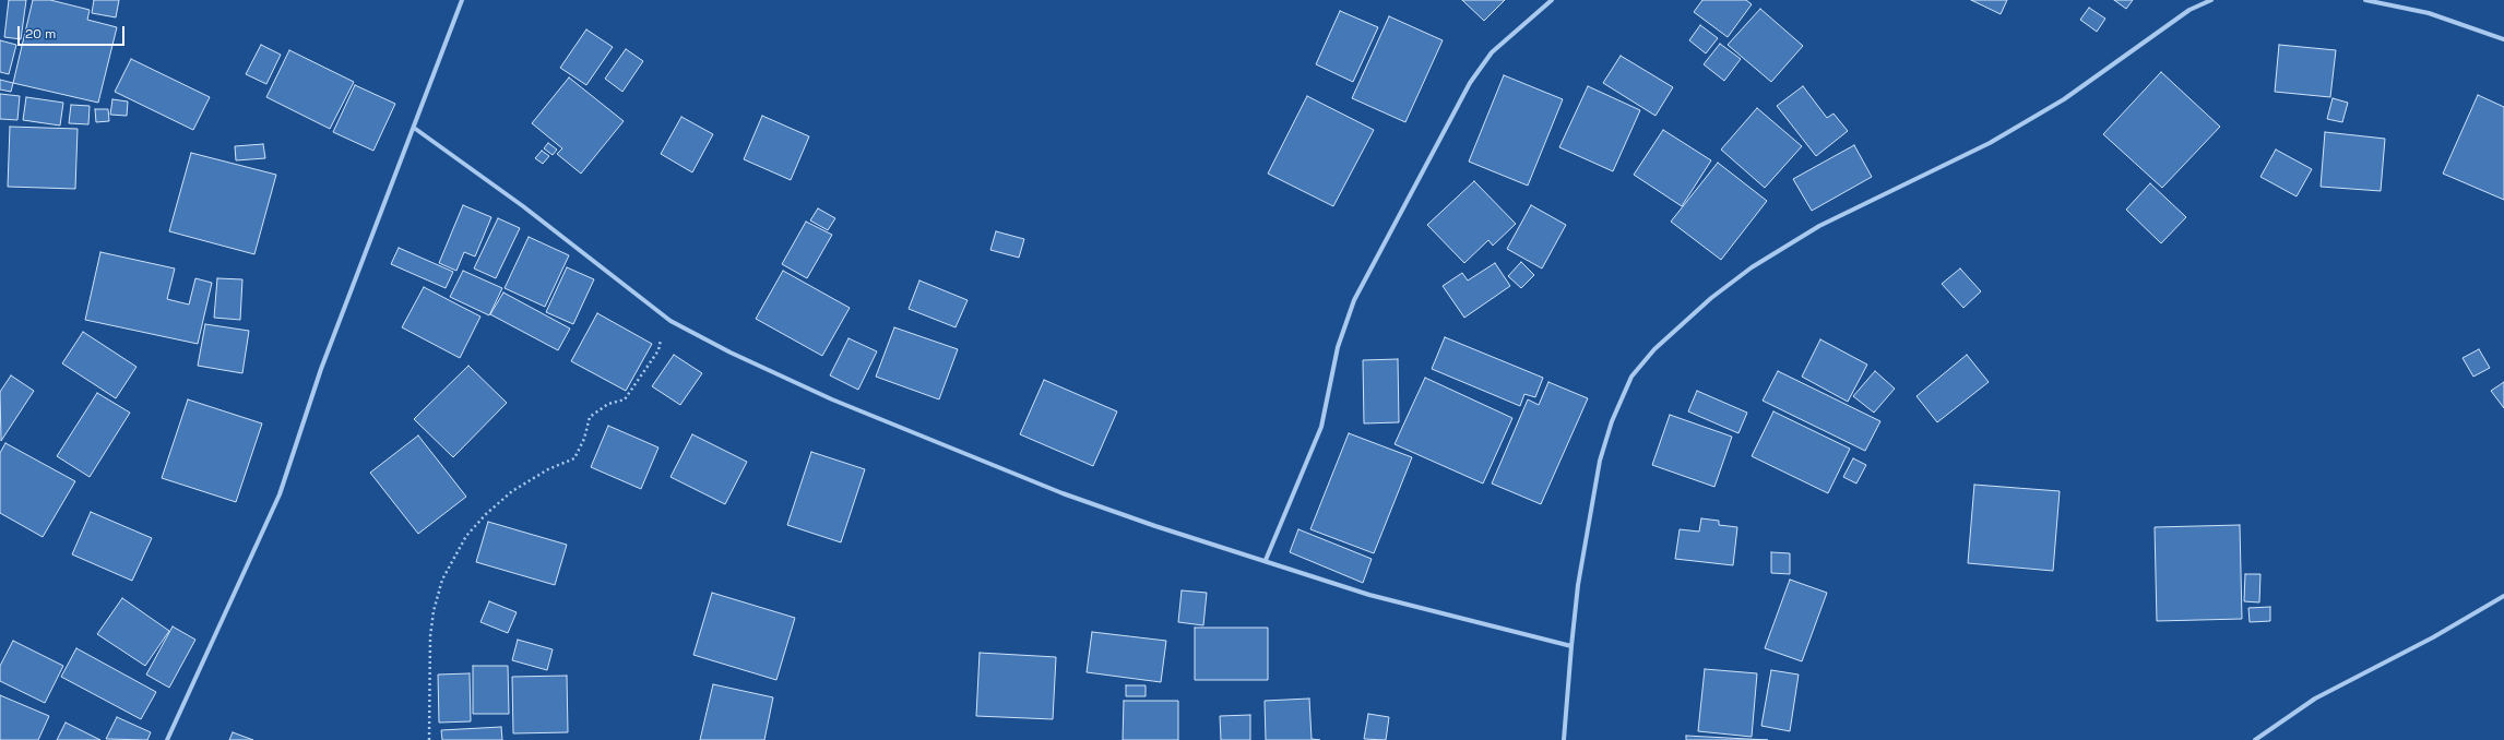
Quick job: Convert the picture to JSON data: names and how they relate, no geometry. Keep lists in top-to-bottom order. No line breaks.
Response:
{"scale_bar":"20 m"}
